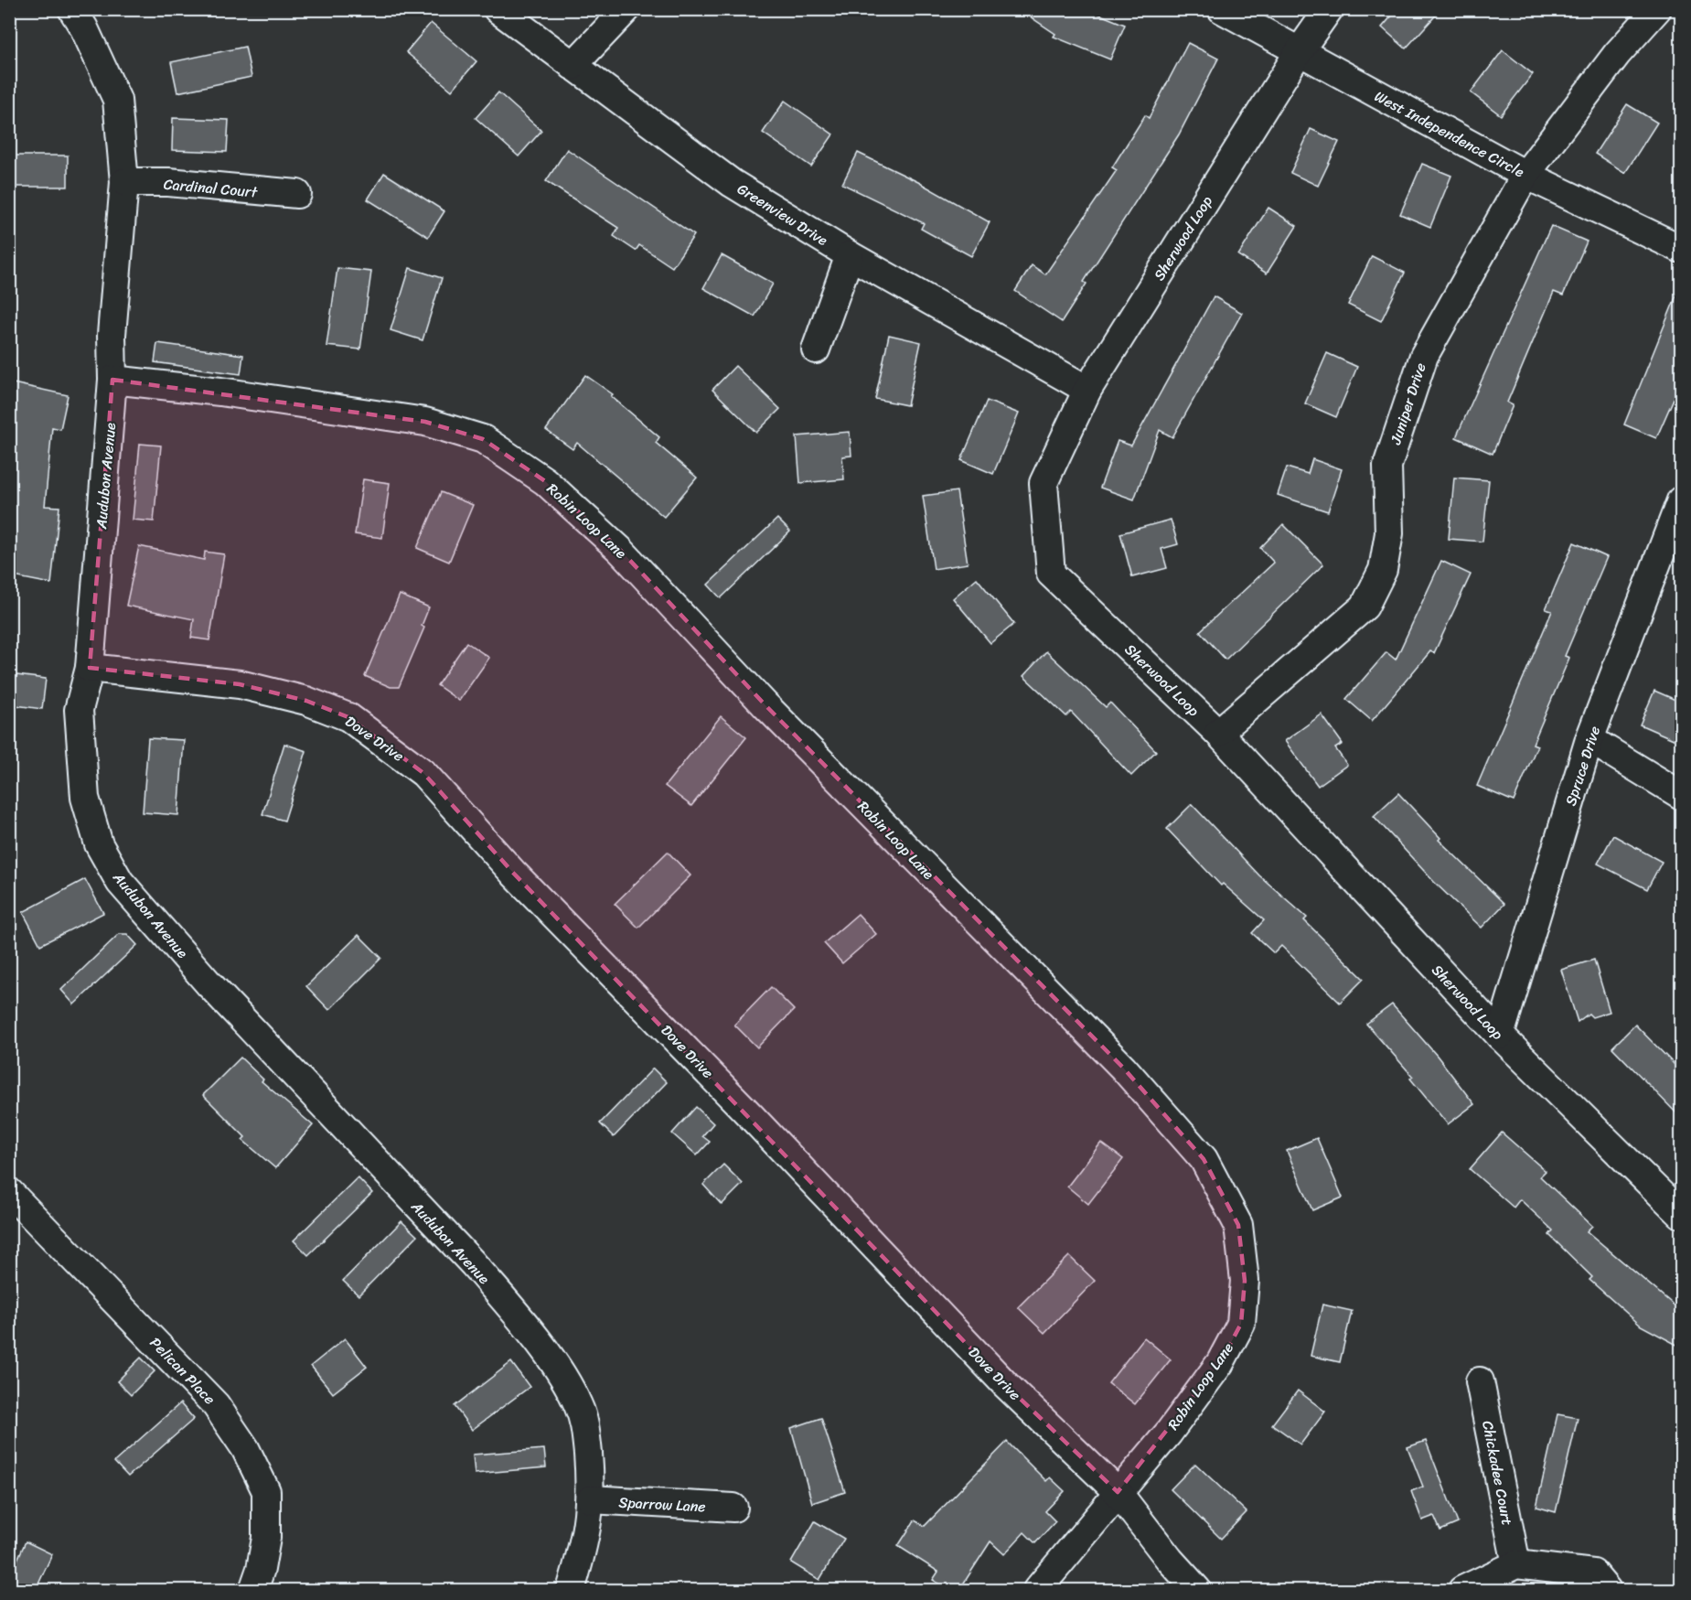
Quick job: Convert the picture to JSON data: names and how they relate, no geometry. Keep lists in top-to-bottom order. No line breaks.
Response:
{"streets":{"street":["West Independence Circle","Cardinal Court","Greenview Drive","Sherwood Loop","Juniper Drive","Audubon Avenue","Robin Loop Lane","Dove Drive","Spruce Drive","Pelican Place","Chickadee Court","Sparrow Lane"]},"crossings":[["West Independence Circle","Sherwood Loop"],["West Independence Circle","Juniper Drive"],["Cardinal Court","Audubon Avenue"],["Greenview Drive","Sherwood Loop"],["Sherwood Loop","Juniper Drive"],["Sherwood Loop","Spruce Drive"],["Audubon Avenue","Robin Loop Lane"],["Audubon Avenue","Dove Drive"],["Audubon Avenue","Sparrow Lane"],["Robin Loop Lane","Dove Drive"]]}
